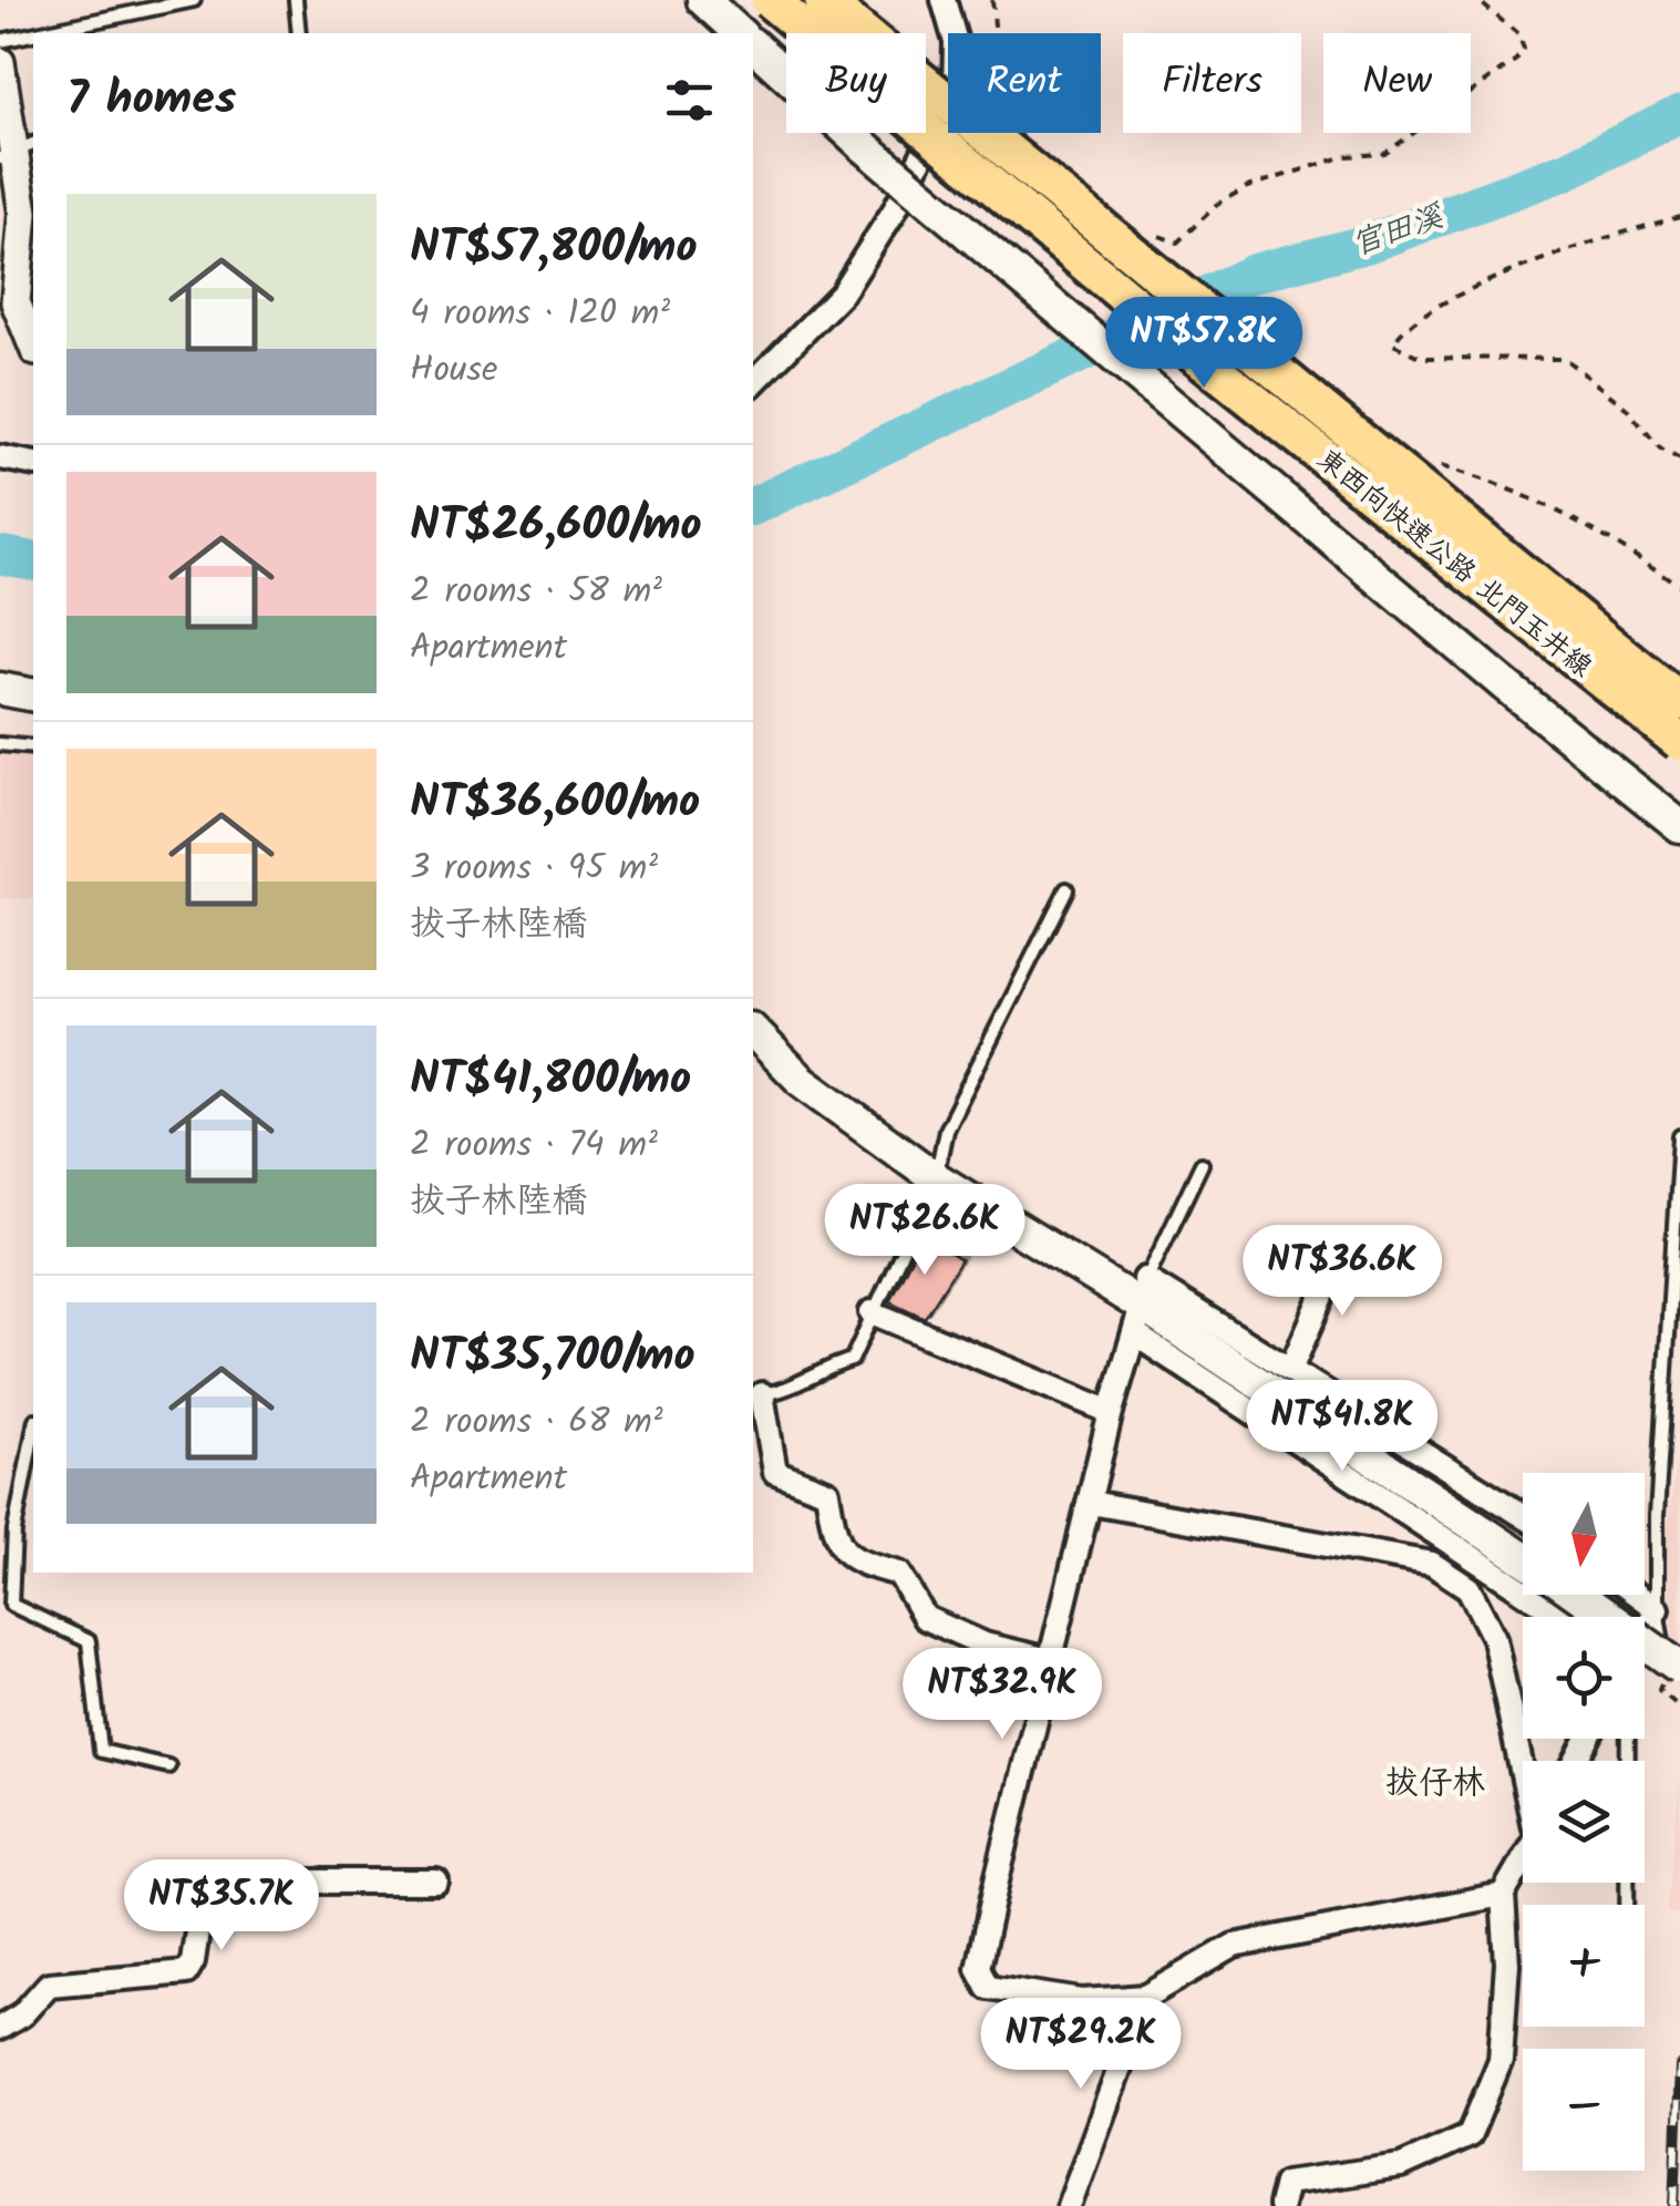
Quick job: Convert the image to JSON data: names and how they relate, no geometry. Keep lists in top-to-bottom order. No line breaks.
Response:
{"streets":{"highway":["東西向快速公路 北門玉井線"]},"districts":["拔仔林"],"water":["官田溪"],"north":"bottom","page":{"chip":["Buy","Rent","Filters","New"],"heading":"7 homes","list":[{"name":"NT$57,800/mo","note":"4 rooms · 120 m² · House"},{"name":"NT$26,600/mo","note":"2 rooms · 58 m² · Apartment"},{"name":"NT$36,600/mo","note":"3 rooms · 95 m² · 拔子林陸橋"},{"name":"NT$41,800/mo","note":"2 rooms · 74 m² · 拔子林陸橋"},{"name":"NT$35,700/mo","note":"2 rooms · 68 m² · Apartment"}],"price":["NT$57.8K","NT$26.6K","NT$36.6K","NT$41.8K","NT$32.9K","NT$35.7K","NT$29.2K"],"map_buttons":["+","−"]}}
